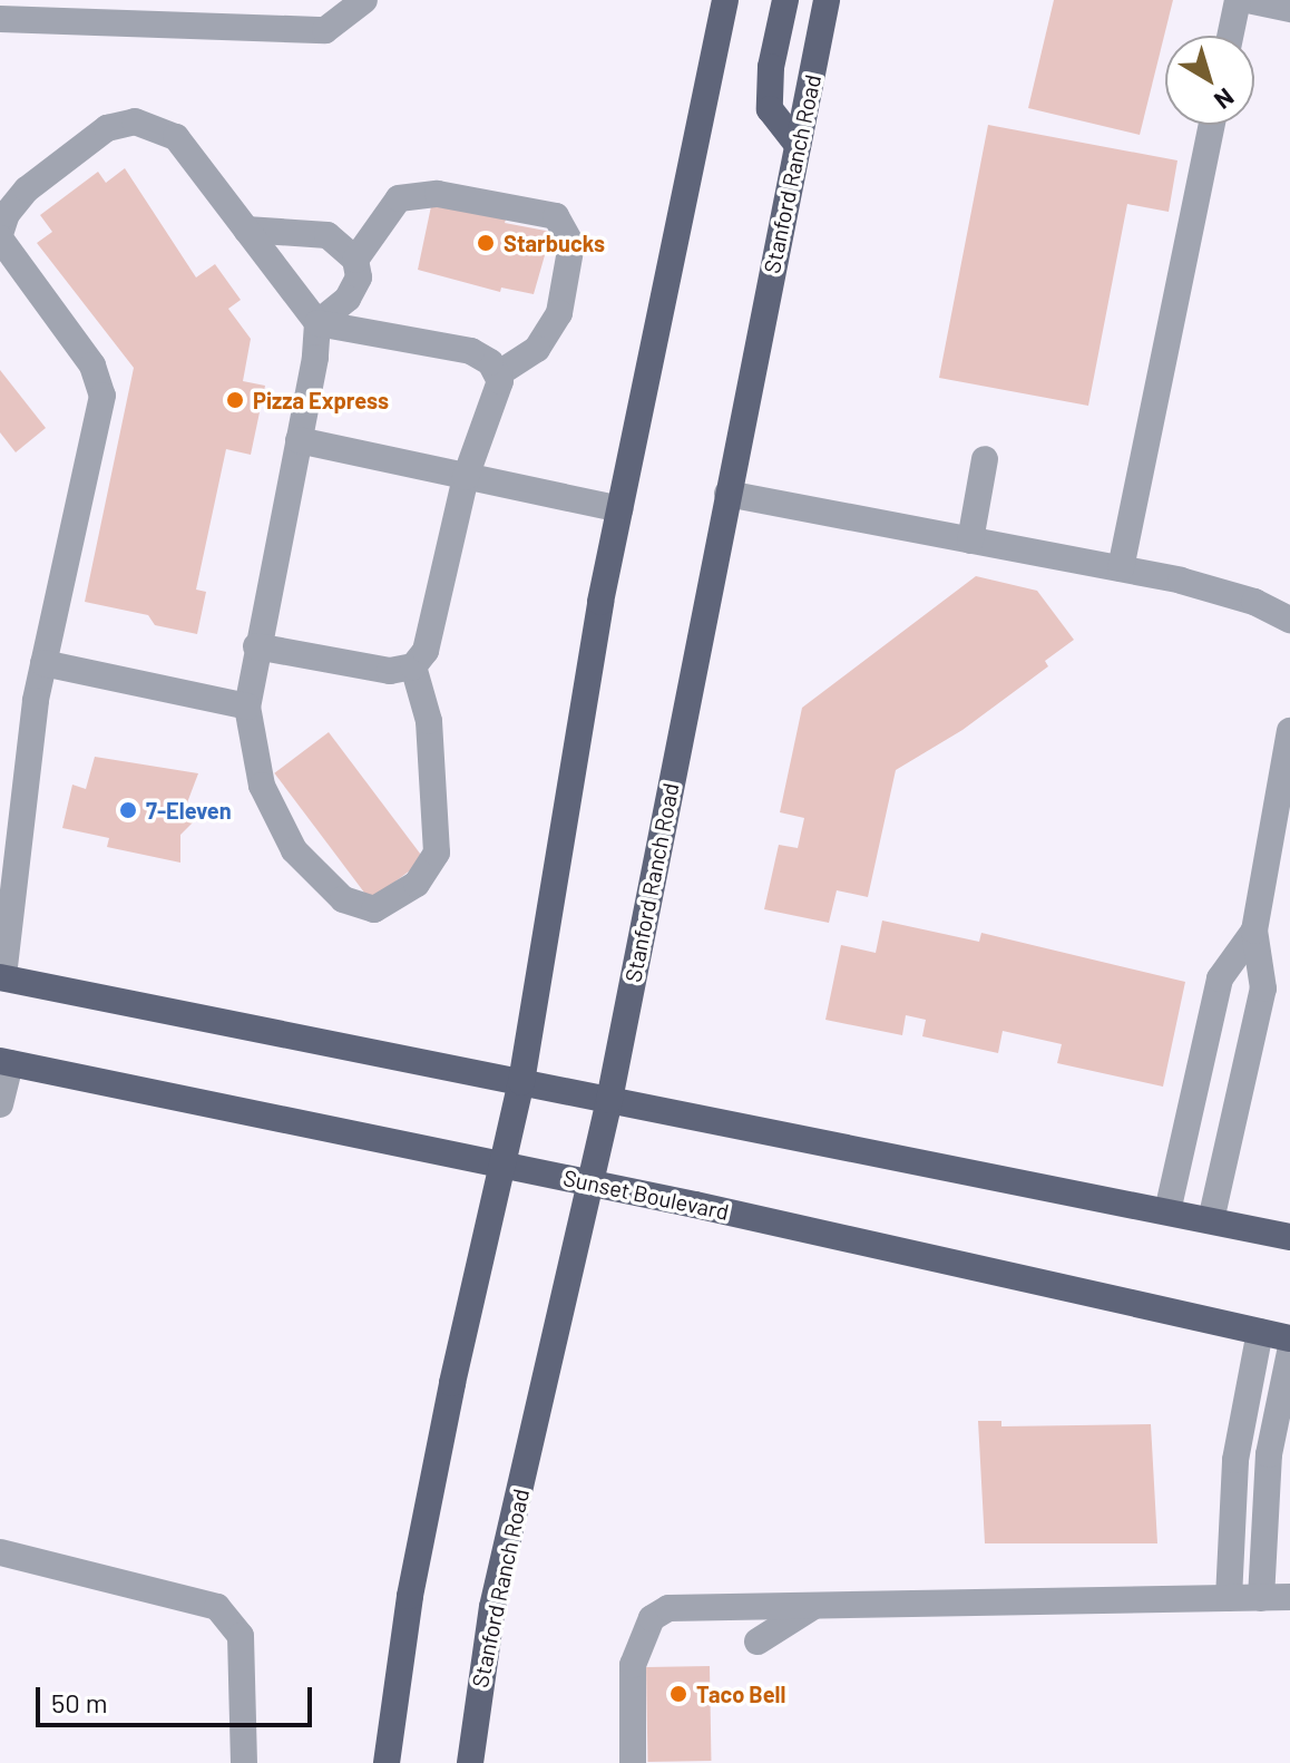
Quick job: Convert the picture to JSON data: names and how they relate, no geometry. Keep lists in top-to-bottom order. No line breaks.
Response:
{"streets":{"main road":["Stanford Ranch Road","Sunset Boulevard"]},"crossings":[["Stanford Ranch Road","Sunset Boulevard"]],"places":["Starbucks","Pizza Express","7-Eleven","Taco Bell"],"scale_bar":"50 m","north":"bottom right"}
